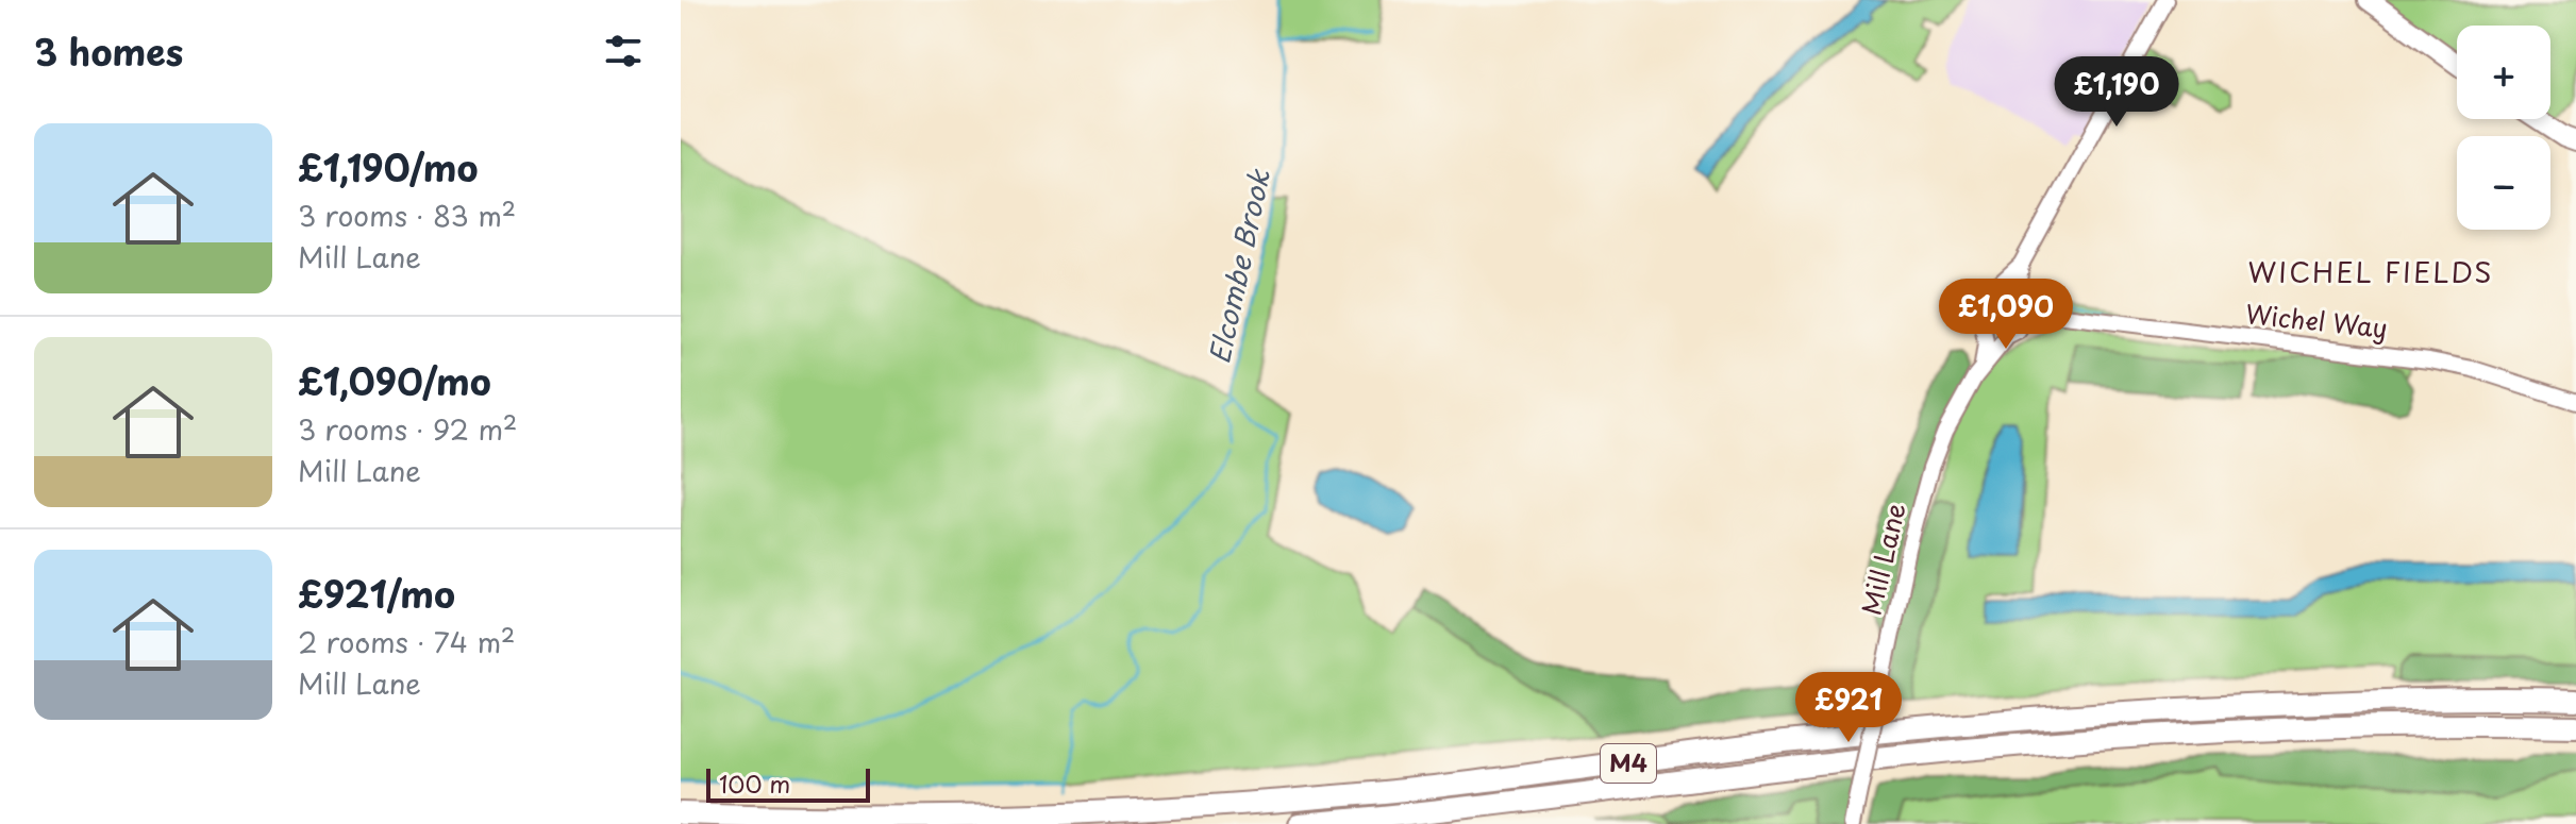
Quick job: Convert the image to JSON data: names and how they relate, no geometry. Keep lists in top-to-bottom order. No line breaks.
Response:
{"streets":{"highway":["M4"],"street":["Wichel Way","Mill Lane"]},"crossings":[["Wichel Way","Mill Lane"]],"districts":["WICHEL FIELDS"],"water":["Elcombe Brook"],"scale_bar":"100 m","page":{"heading":"3 homes","map_buttons":["+","−"],"price":["£1,190","£1,090","£921"],"list":[{"name":"£1,190/mo","note":"3 rooms · 83 m² · Mill Lane"},{"name":"£1,090/mo","note":"3 rooms · 92 m² · Mill Lane"},{"name":"£921/mo","note":"2 rooms · 74 m² · Mill Lane"}],"scale":"100 m"}}
